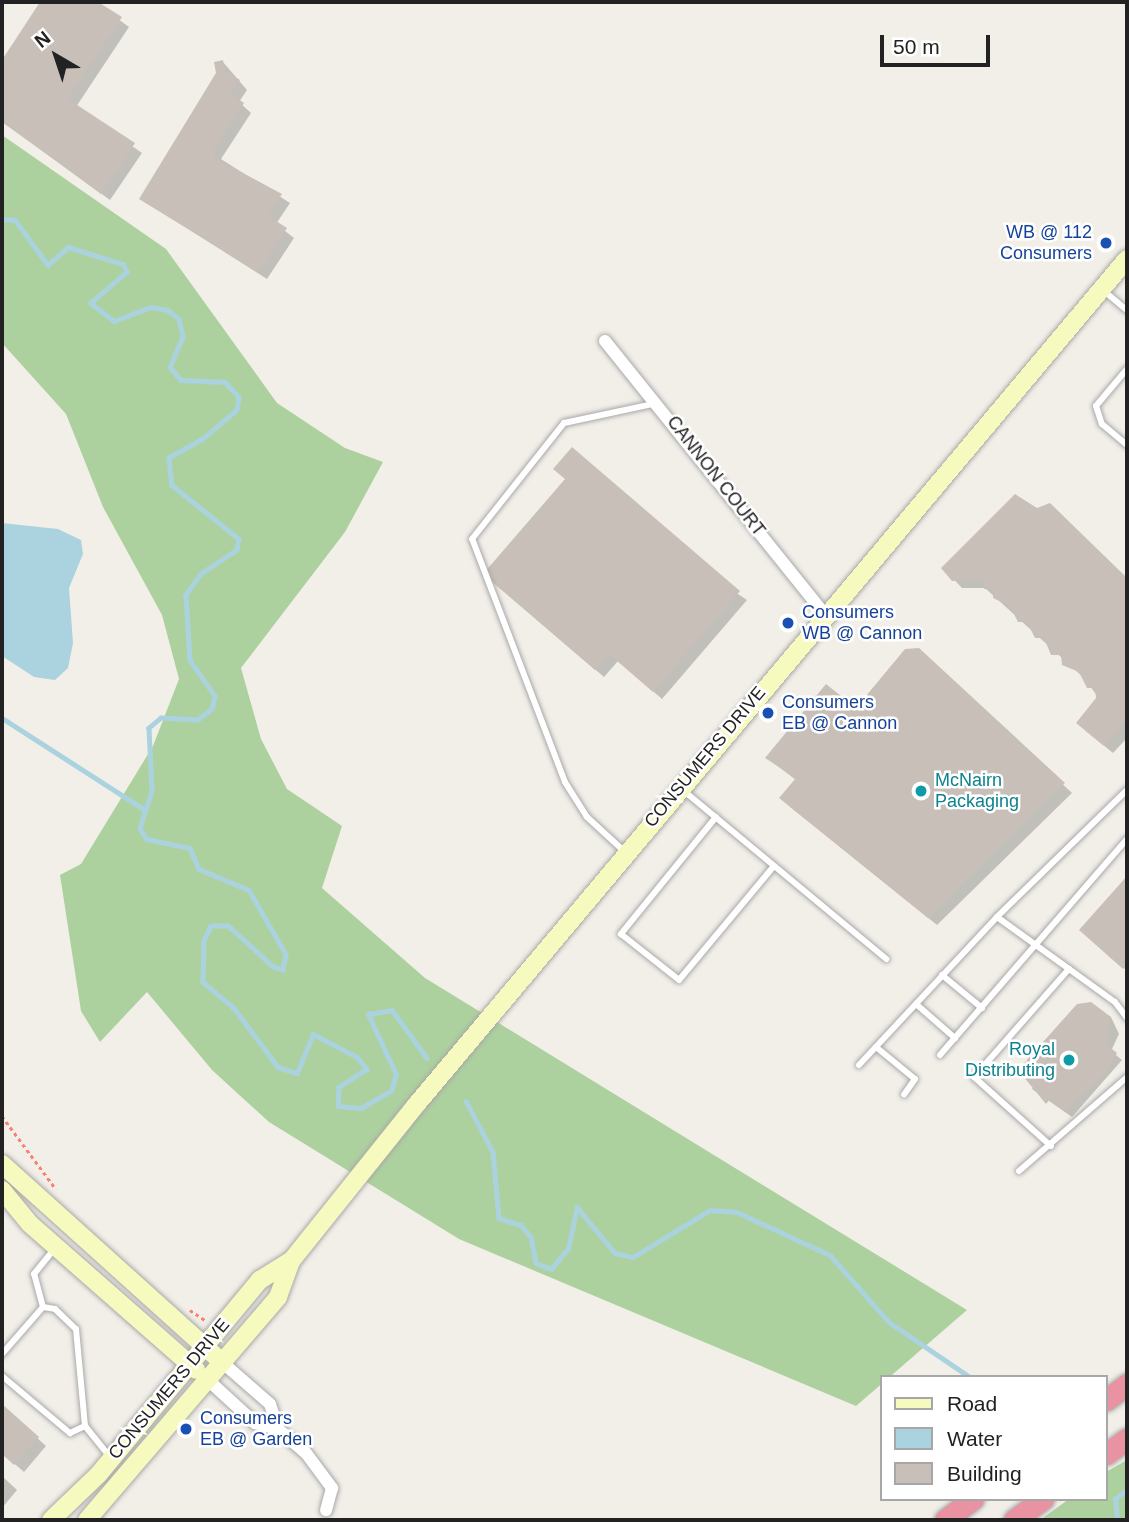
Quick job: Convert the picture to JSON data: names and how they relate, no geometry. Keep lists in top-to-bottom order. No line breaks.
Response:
{"streets":{"main road":["CONSUMERS DRIVE"],"street":["CANNON COURT"]},"crossings":[["CANNON COURT","CONSUMERS DRIVE"]],"places":["WB @ 112 Consumers","Consumers WB @ Cannon","Consumers EB @ Cannon","McNairn Packaging","Royal Distributing","Consumers EB @ Garden"],"legend":["Road","Water","Building"],"scale_bar":"50 m","north":"top left"}
